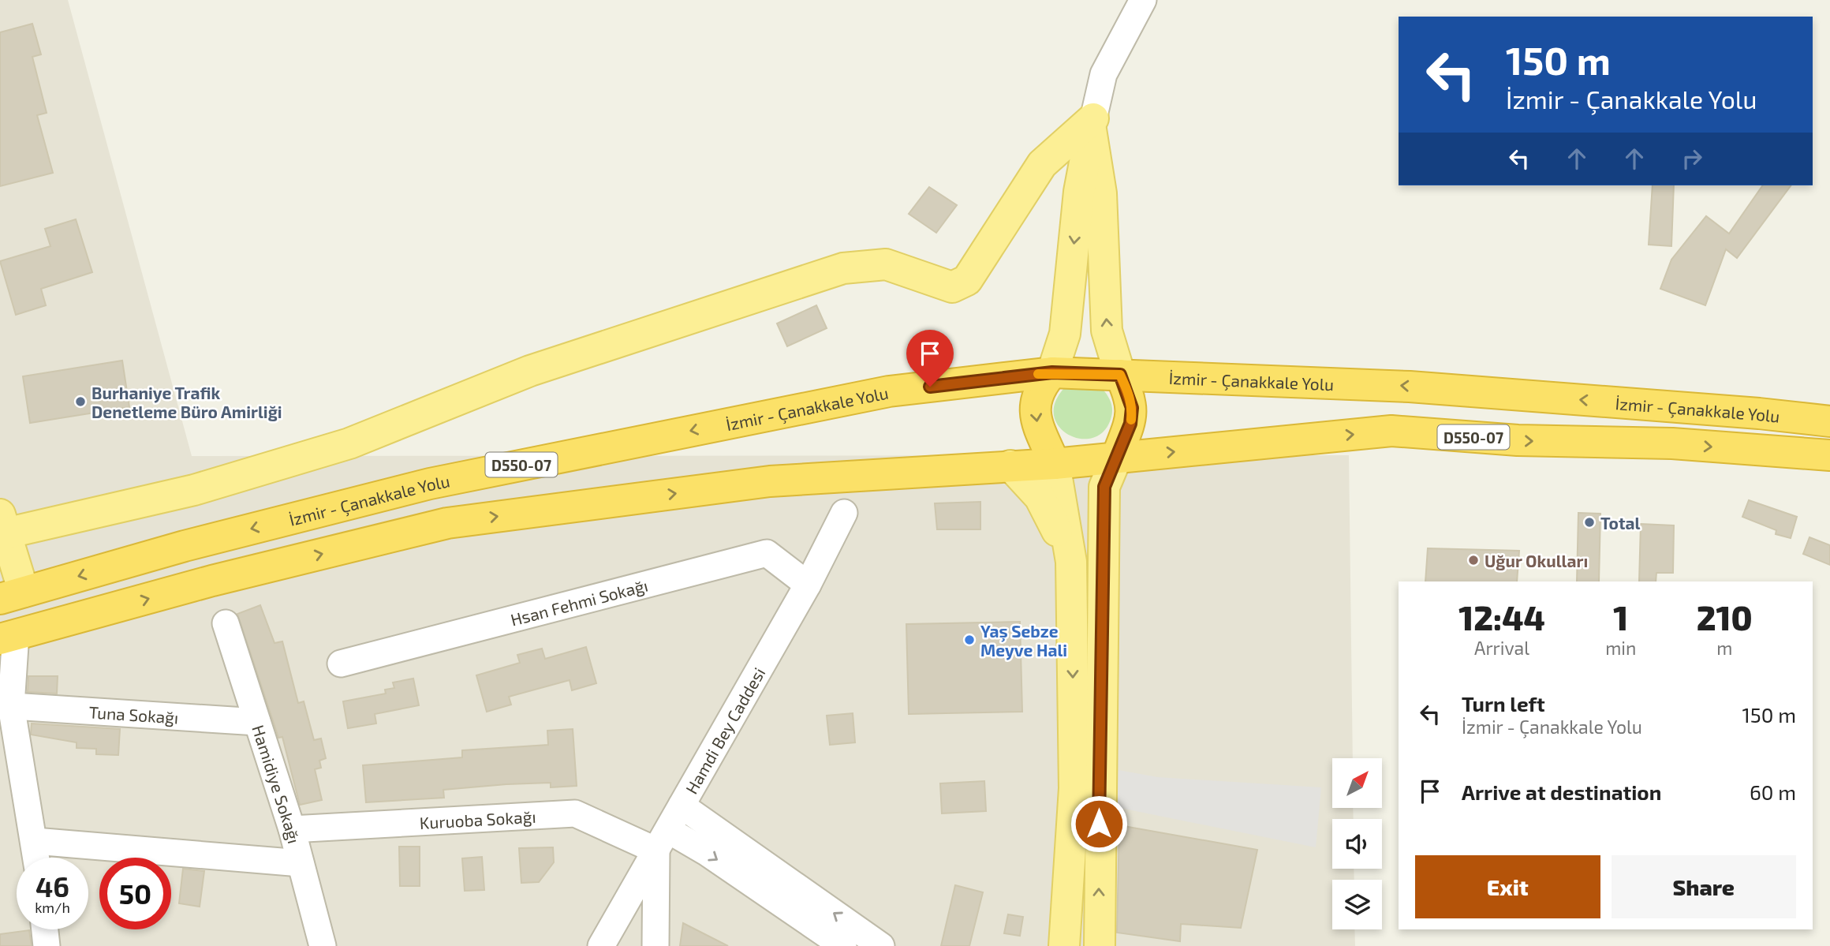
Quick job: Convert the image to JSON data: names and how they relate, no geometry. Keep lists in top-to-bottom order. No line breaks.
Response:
{"streets":{"highway":["İzmir - Çanakkale Yolu","D550-07"],"street":["Hsan Fehmi Sokağı","Tuna Sokağı","Hamdi Bey Caddesi","Hamidiye Sokağı","Kuruoba Sokağı"]},"crossings":[["İzmir - Çanakkale Yolu","D550-07"],["Hsan Fehmi Sokağı","Hamdi Bey Caddesi"],["Tuna Sokağı","Hamidiye Sokağı"],["Hamdi Bey Caddesi","Kuruoba Sokağı"],["Hamidiye Sokağı","Kuruoba Sokağı"]],"places":["Burhaniye Trafik Denetleme Büro Amirliği","Total","Uğur Okulları","Yaş Sebze Meyve Hali"],"north":"top right","page":{"turn":["150 m","İzmir - Çanakkale Yolu"],"eta":["12:44","Arrival","1","min","210","m"],"list":[{"name":"Turn left","note":"İzmir - Çanakkale Yolu","value":"150 m"},{"name":"Arrive at destination","value":"60 m"}],"buttons":["Exit","Share"],"speed":"46 km/h","limit":"50"}}
